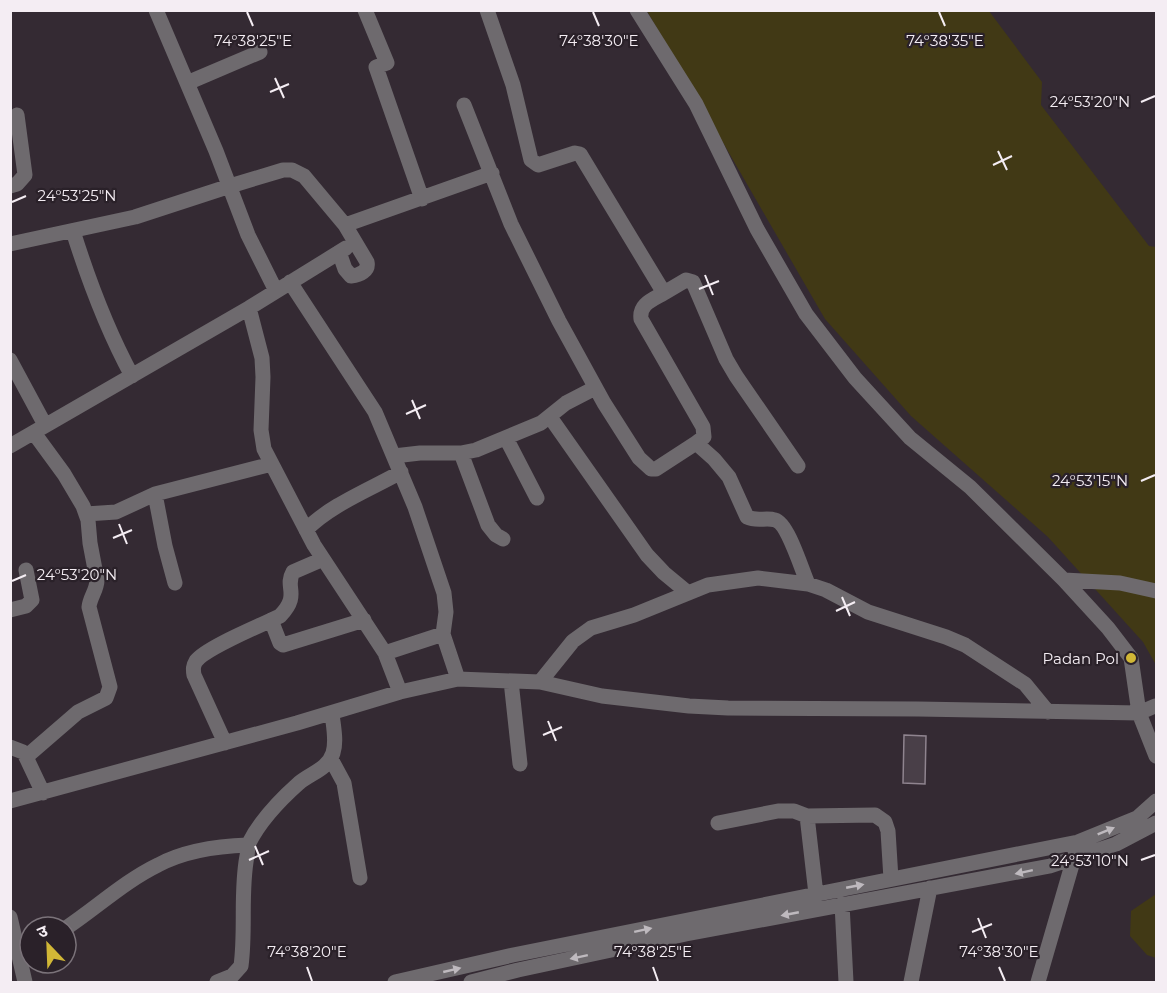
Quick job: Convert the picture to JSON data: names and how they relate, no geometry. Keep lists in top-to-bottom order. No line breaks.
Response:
{"places":["Padan Pol"],"north":"top left","coordinates":["74°38'25\"E","74°38'30\"E","74°38'35\"E","24°53'20\"N","24°53'25\"N","24°53'15\"N","24°53'10\"N","74°38'20\"E"]}
